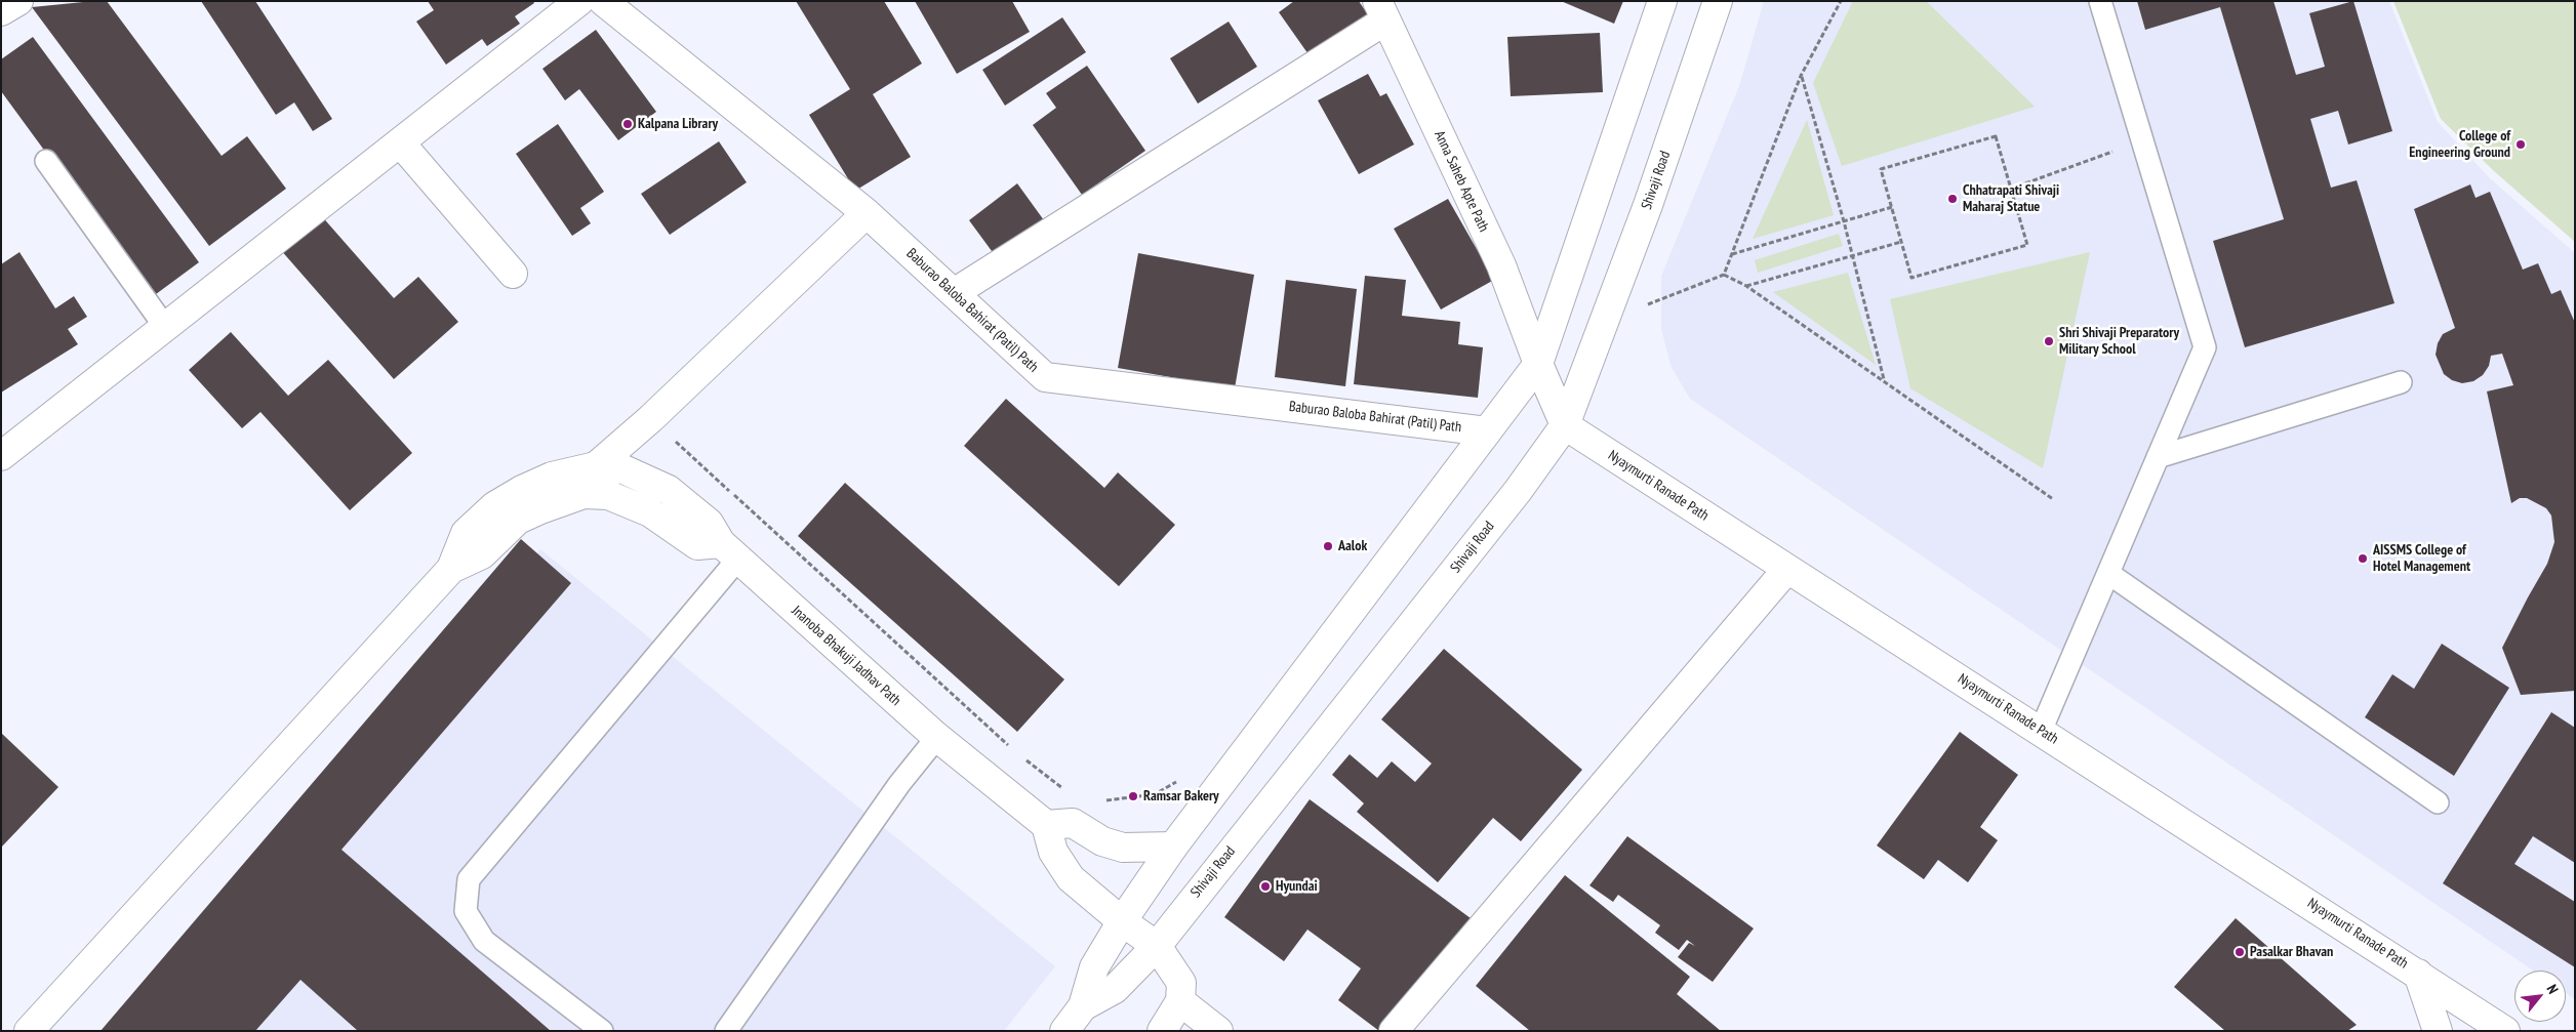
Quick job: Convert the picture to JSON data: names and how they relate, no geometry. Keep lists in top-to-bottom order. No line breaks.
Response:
{"streets":{"main road":["Shivaji Road","Anna Saheb Apte Path","Baburao Baloba Bahirat (Patil) Path","Nyaymurti Ranade Path","Jnanoba Bhakuji Jadhav Path"]},"crossings":[["Shivaji Road","Anna Saheb Apte Path"],["Shivaji Road","Baburao Baloba Bahirat (Patil) Path"],["Shivaji Road","Nyaymurti Ranade Path"]],"places":["Kalpana Library","College of Engineering Ground","Chhatrapati Shivaji Maharaj Statue","Shri Shivaji Preparatory Military School","Aalok","AISSMS College of Hotel Management","Ramsar Bakery","Hyundai","Pasalkar Bhavan"],"north":"top right"}
